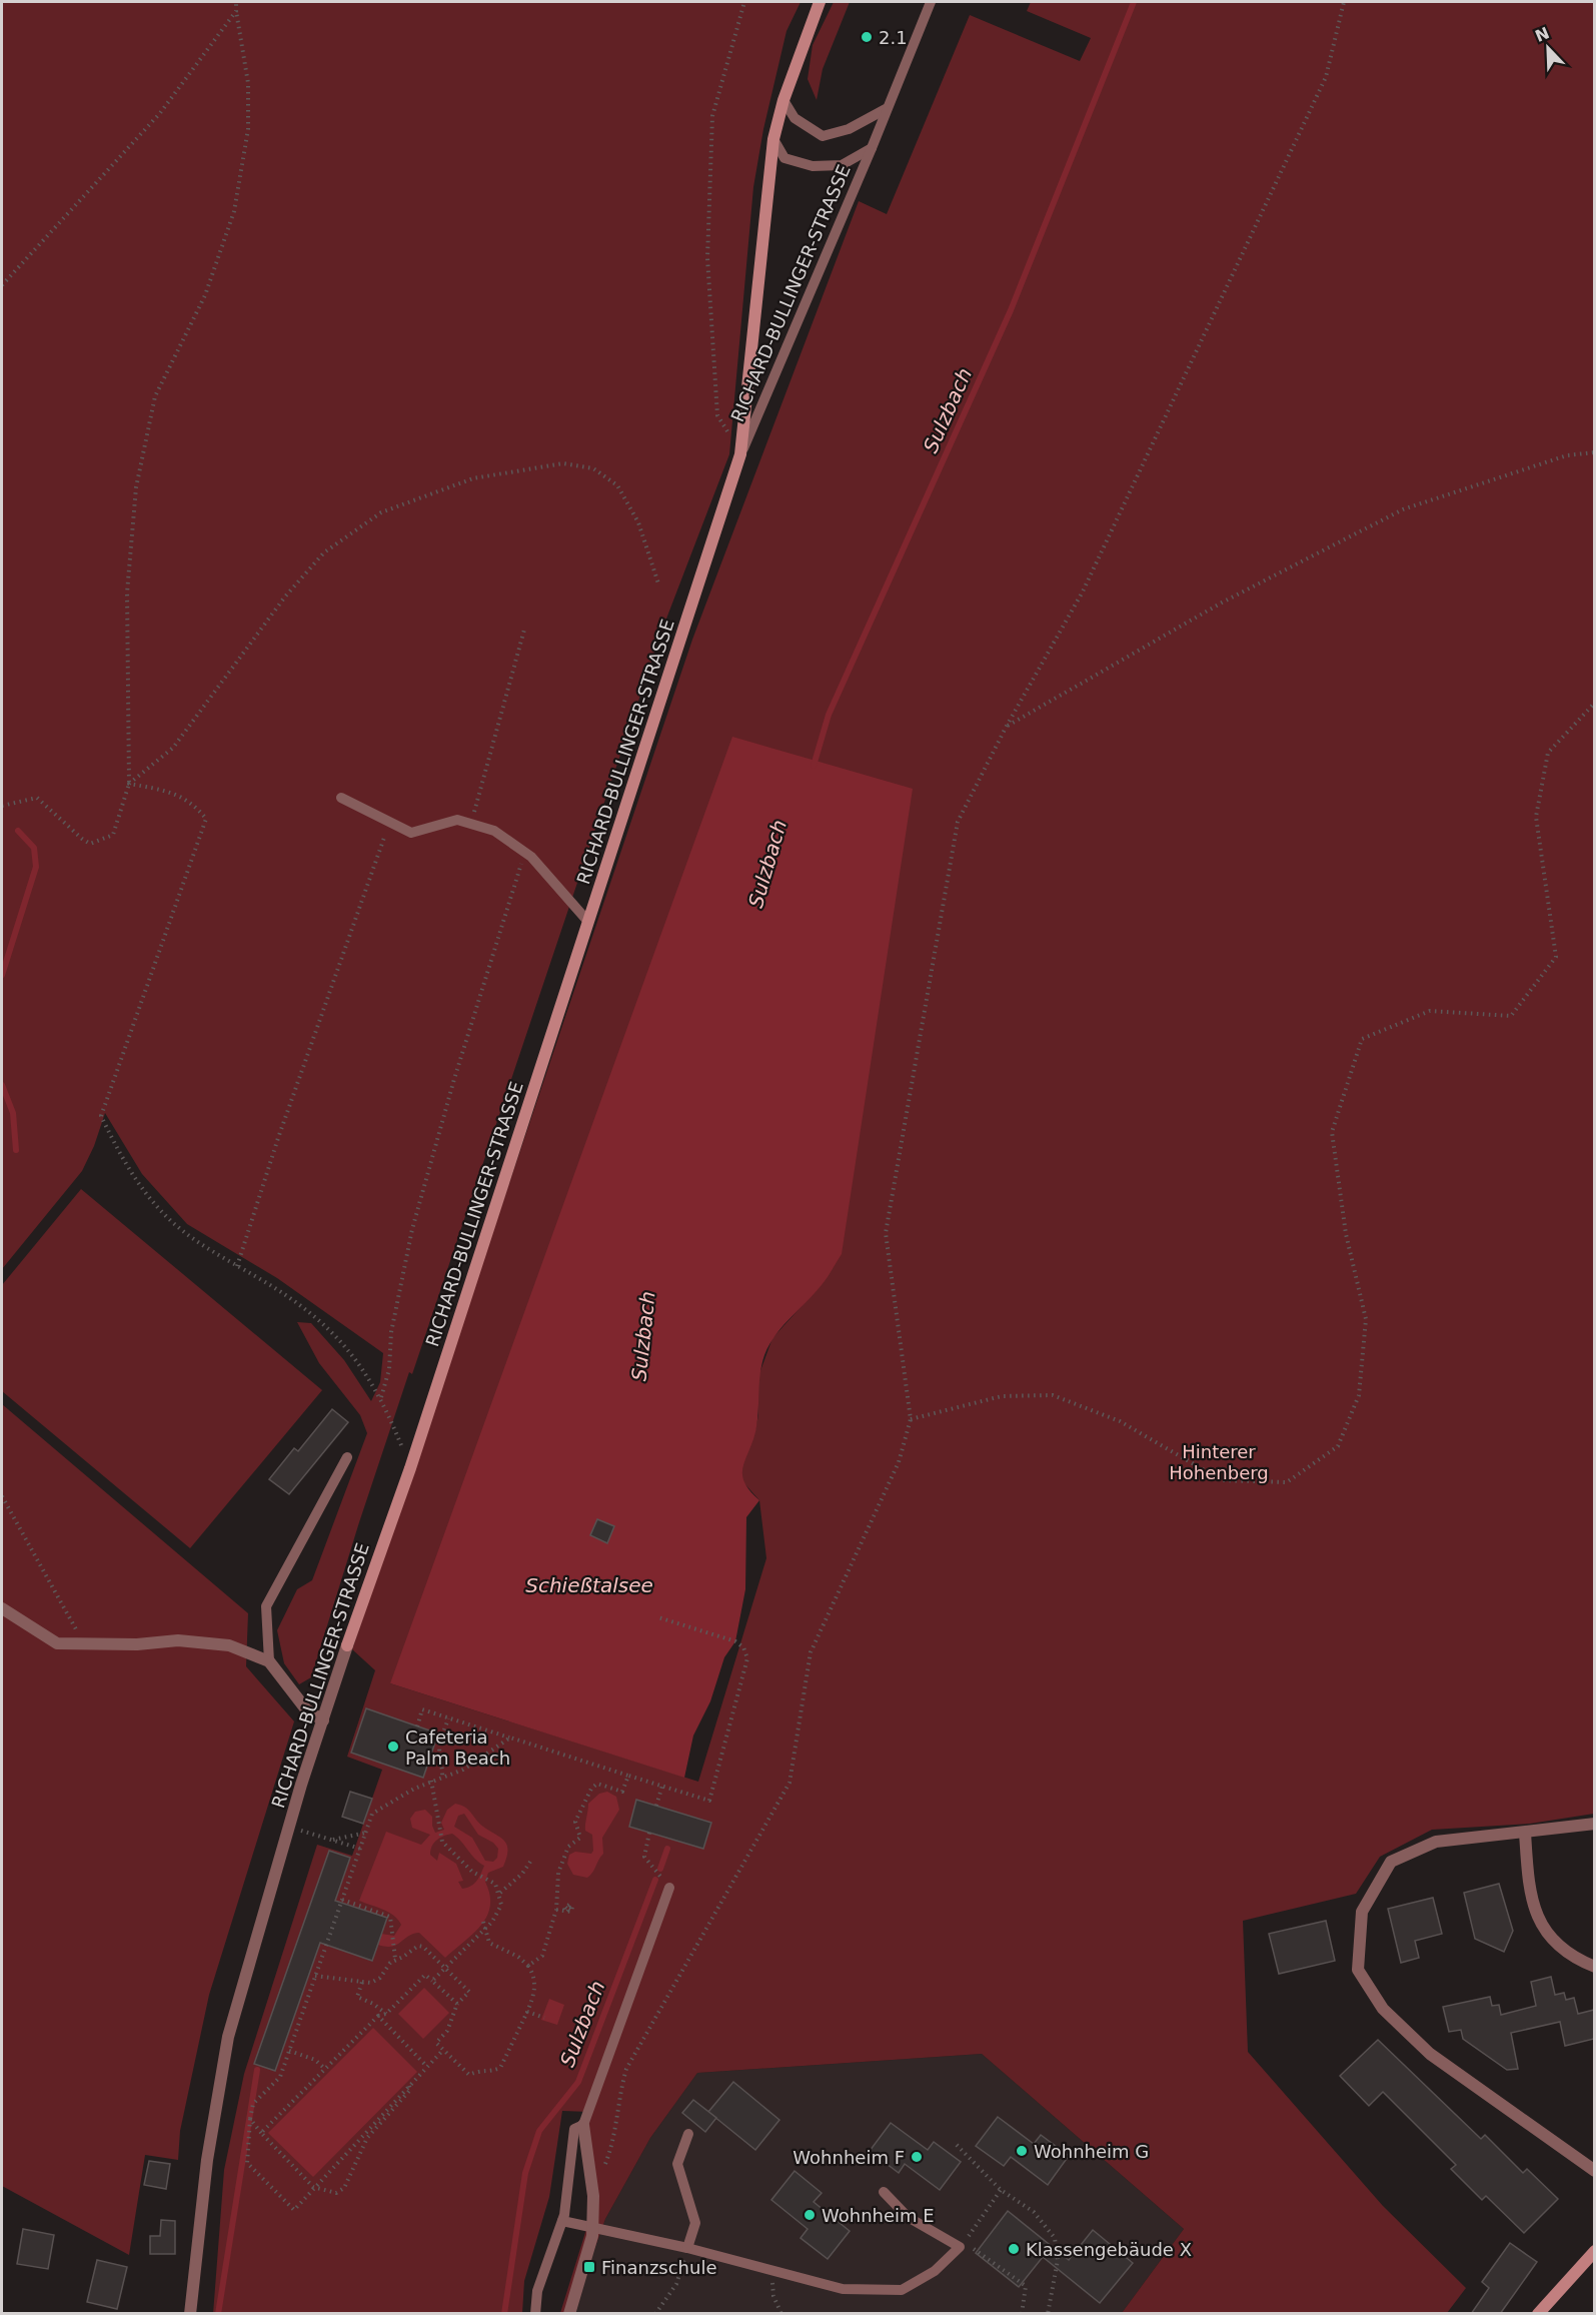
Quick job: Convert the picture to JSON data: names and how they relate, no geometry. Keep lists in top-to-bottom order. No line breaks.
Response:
{"streets":{"street":["RICHARD-BULLINGER-STRASSE"]},"water":["Sulzbach","Schießtalsee"],"parks":["Hinterer Hohenberg"],"places":{"other":["2.1","Cafeteria Palm Beach","Wohnheim G","Wohnheim F","Wohnheim E","Klassengebäude X"],"transit":["Finanzschule"]},"north":"top left"}
